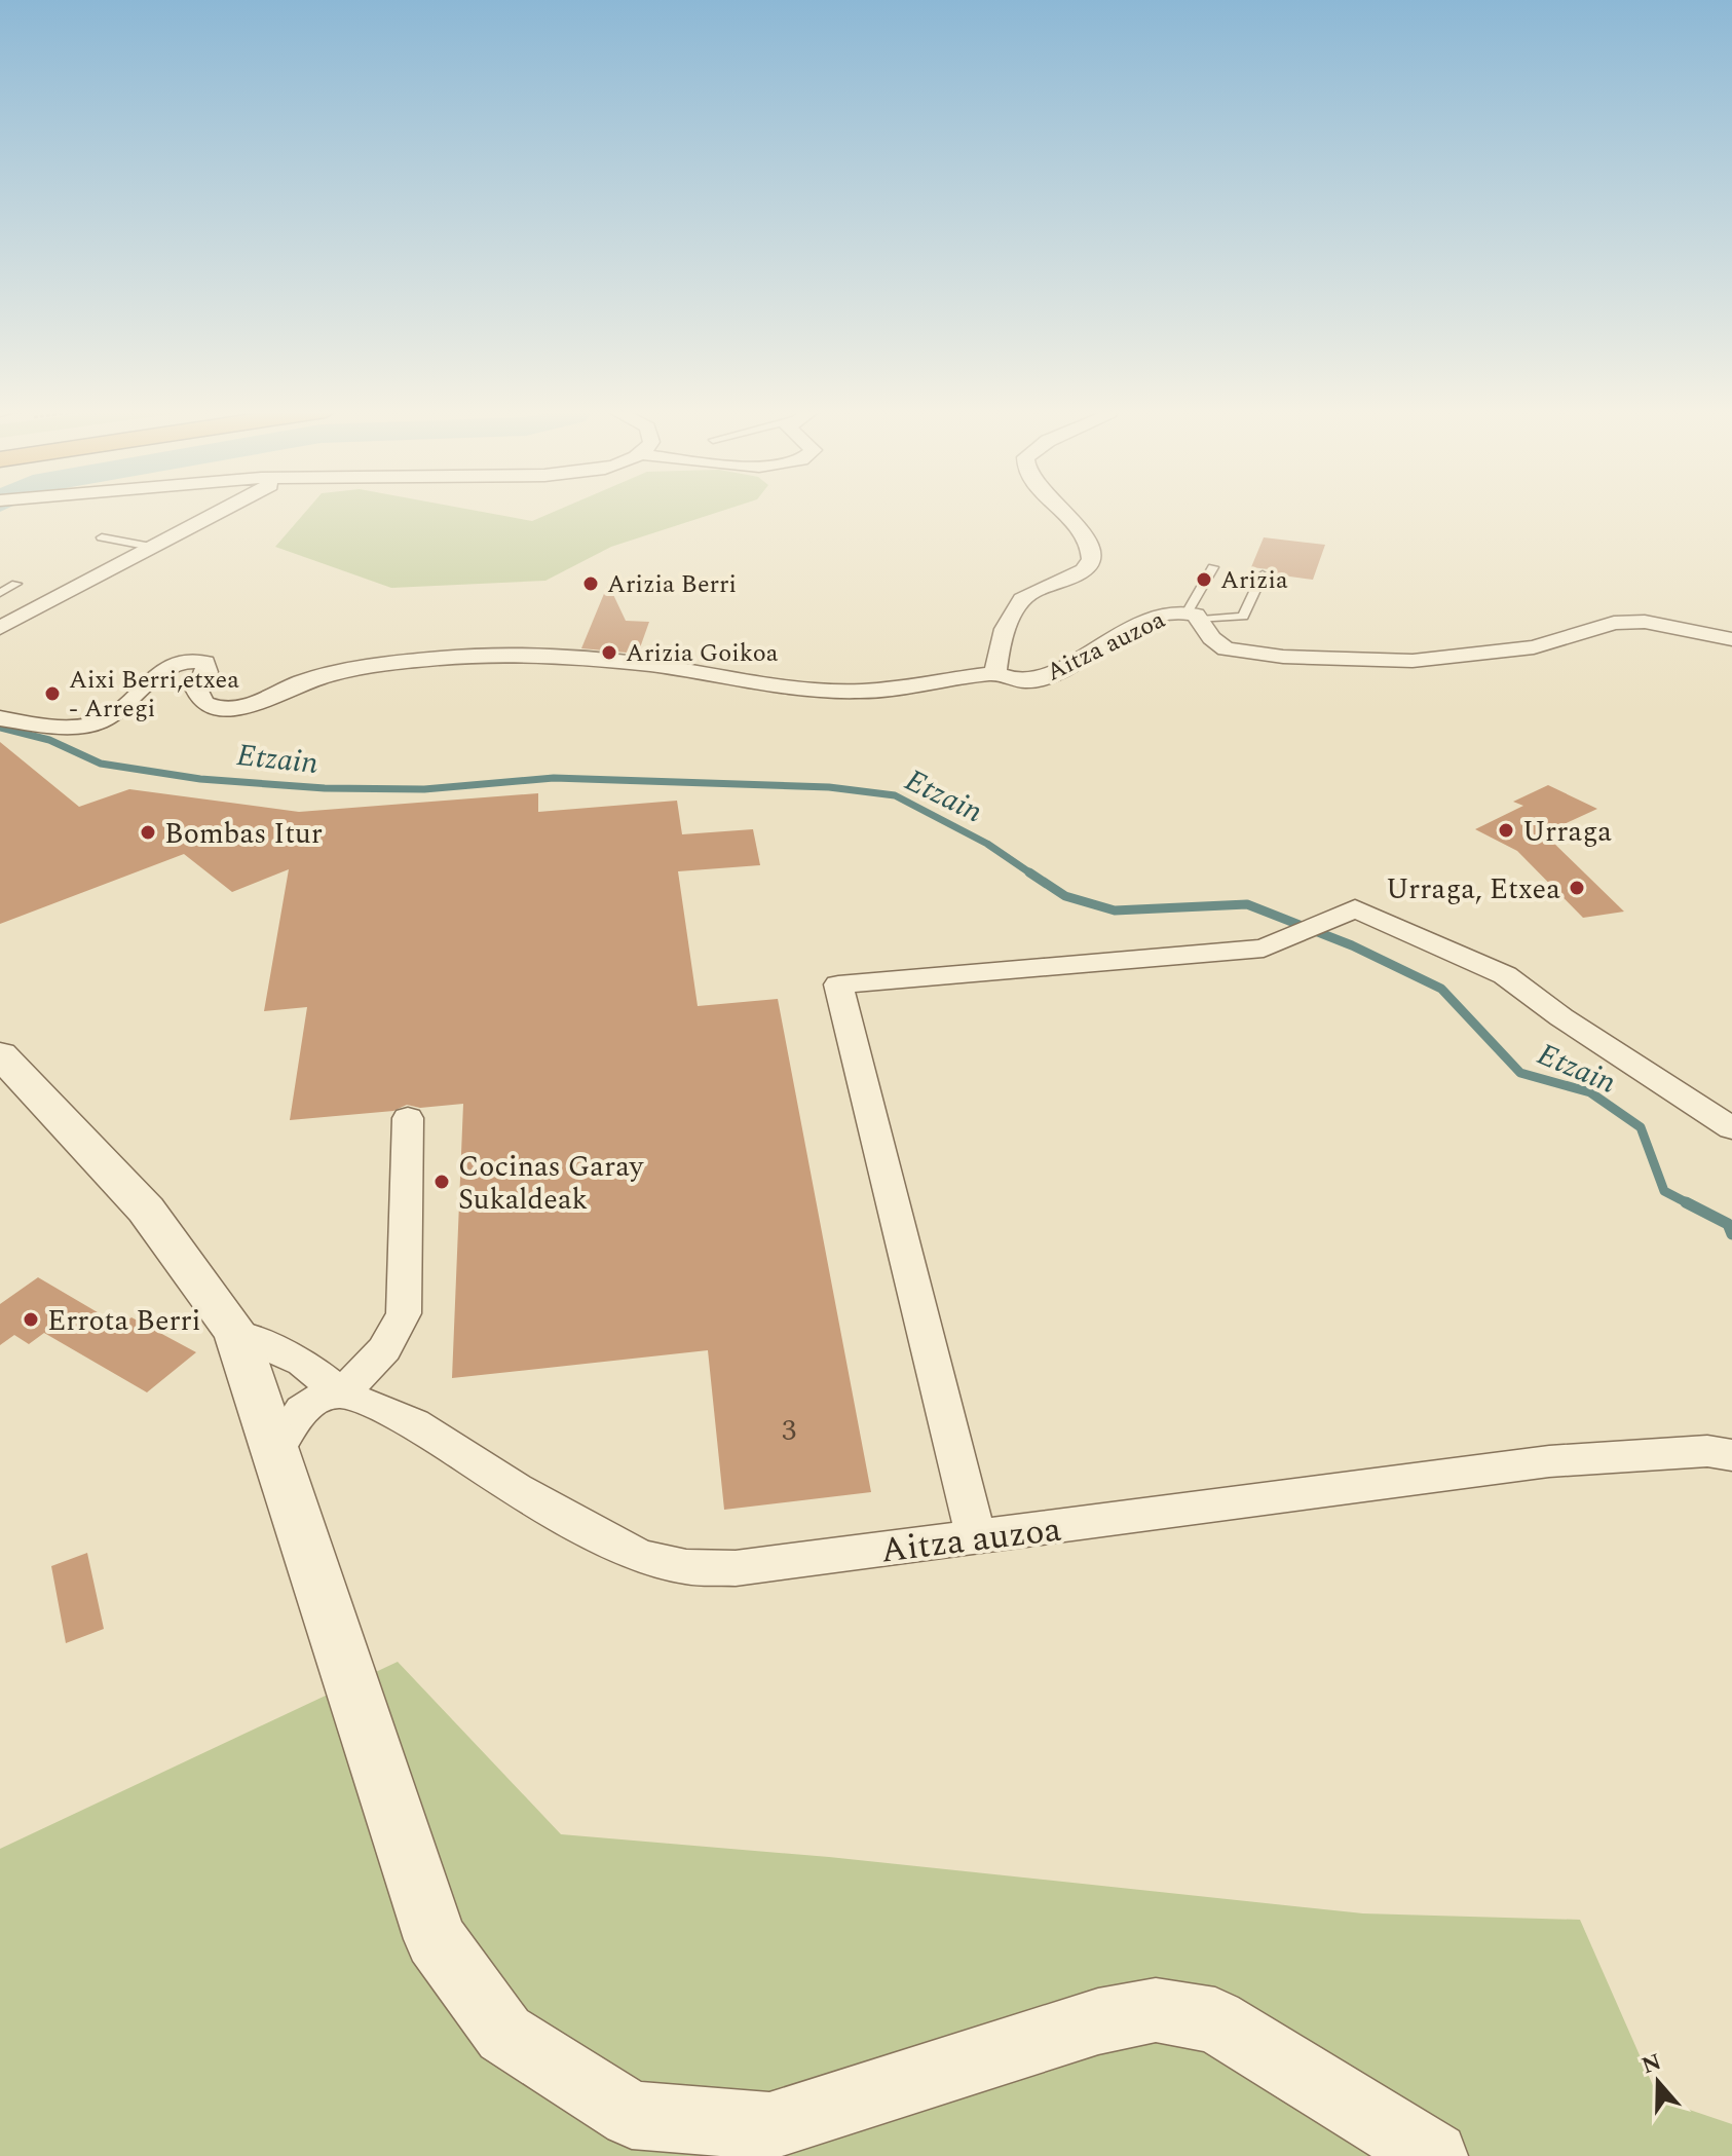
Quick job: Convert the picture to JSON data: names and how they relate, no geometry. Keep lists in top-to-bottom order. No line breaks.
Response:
{"streets":{"street":["Aitza auzoa"]},"water":["Etzain"],"places":["Arizia","Arizia Berri","Arizia Goikoa","Aixi Berri,etxea - Arregi","Urraga","Bombas Itur","Urraga, Etxea","Cocinas Garay Sukaldeak","Errota Berri"],"house_numbers":["3"],"north":"top"}
